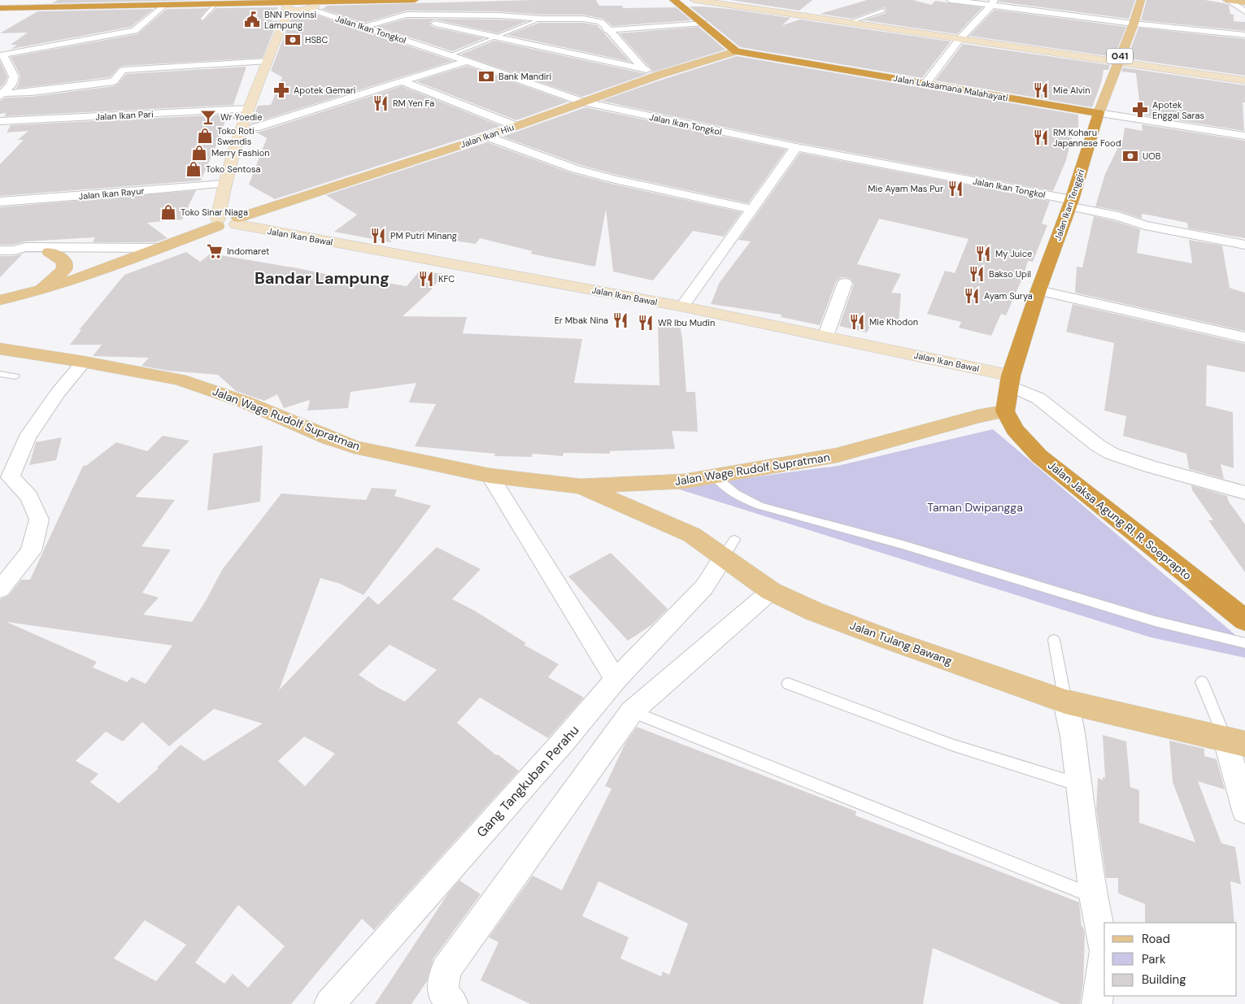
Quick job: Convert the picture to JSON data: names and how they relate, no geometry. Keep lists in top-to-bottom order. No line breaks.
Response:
{"streets":{"highway":["Jalan Laksamana Malahayati","Jalan Ikan Tenggiri","Jalan Jaksa Agung RI. R. Soeprapto"],"main road":["041","Jalan Ikan Hiu","Jalan Wage Rudolf Supratman","Jalan Tulang Bawang"],"street":["Jalan Ikan Tongkol","Jalan Ikan Pari","Jalan Ikan Rayur","Jalan Ikan Bawal","Gang Tangkuban Perahu"]},"crossings":[["Jalan Ikan Tongkol","Jalan Ikan Hiu"],["Jalan Ikan Tongkol","Jalan Ikan Tenggiri"],["Jalan Laksamana Malahayati","Jalan Ikan Hiu"],["Jalan Laksamana Malahayati","Jalan Ikan Tenggiri"],["Jalan Ikan Hiu","Jalan Ikan Bawal"],["Jalan Ikan Tenggiri","Jalan Ikan Bawal"],["Jalan Ikan Tenggiri","Jalan Wage Rudolf Supratman"],["Jalan Ikan Tenggiri","Jalan Jaksa Agung RI. R. Soeprapto"],["Jalan Wage Rudolf Supratman","Jalan Jaksa Agung RI. R. Soeprapto"],["Jalan Wage Rudolf Supratman","Jalan Tulang Bawang"],["Jalan Tulang Bawang","Gang Tangkuban Perahu"]],"districts":["Bandar Lampung"],"parks":["Taman Dwipangga"],"places":{"public building":["BNN Provinsi Lampung"],"bank":["HSBC","Bank Mandiri","UOB"],"pharmacy":["Apotek Gemari","Apotek Enggal Saras"],"restaurant":["Mie Alvin","RM Yen Fa","RM Koharu Japannese Food","Mie Ayam Mas Pur","PM Putri Minang","My Juice","Bakso Upil","KFC","Ayam Surya","Er Mbak Nina","Mie Khodon","WR Ibu Mudin"],"bar":["Wr Yoedie"],"shop":["Toko Roti Swendis","Merry Fashion","Toko Sentosa","Toko Sinar Niaga"],"supermarket":["Indomaret"]},"legend":["Road","Park","Building"]}
